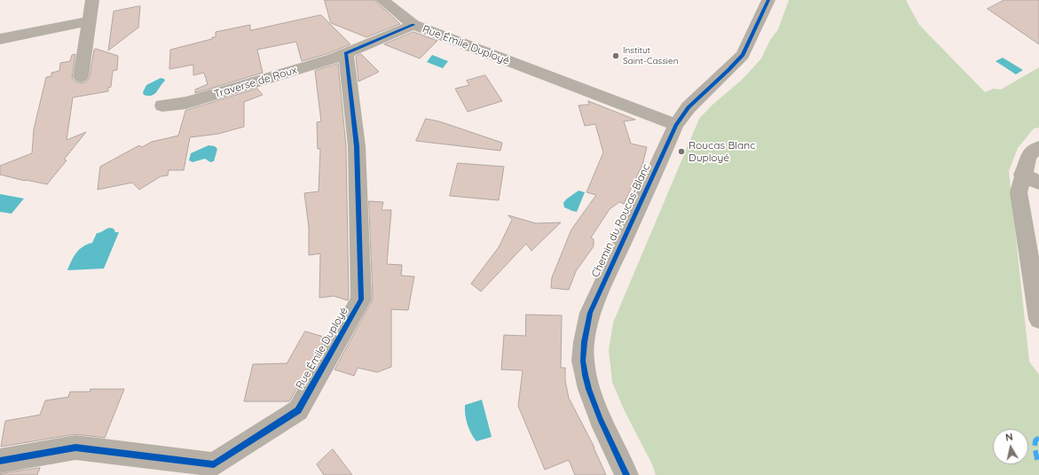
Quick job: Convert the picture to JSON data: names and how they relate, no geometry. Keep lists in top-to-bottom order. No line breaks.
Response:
{"streets":{"street":["Rue Émile Duployé","Traverse de Roux","Chemin du Roucas-Blanc"]},"crossings":[["Rue Émile Duployé","Traverse de Roux"],["Rue Émile Duployé","Chemin du Roucas-Blanc"]],"places":["Institut Saint-Cassien","Roucas Blanc Duployé"],"north":"top"}
